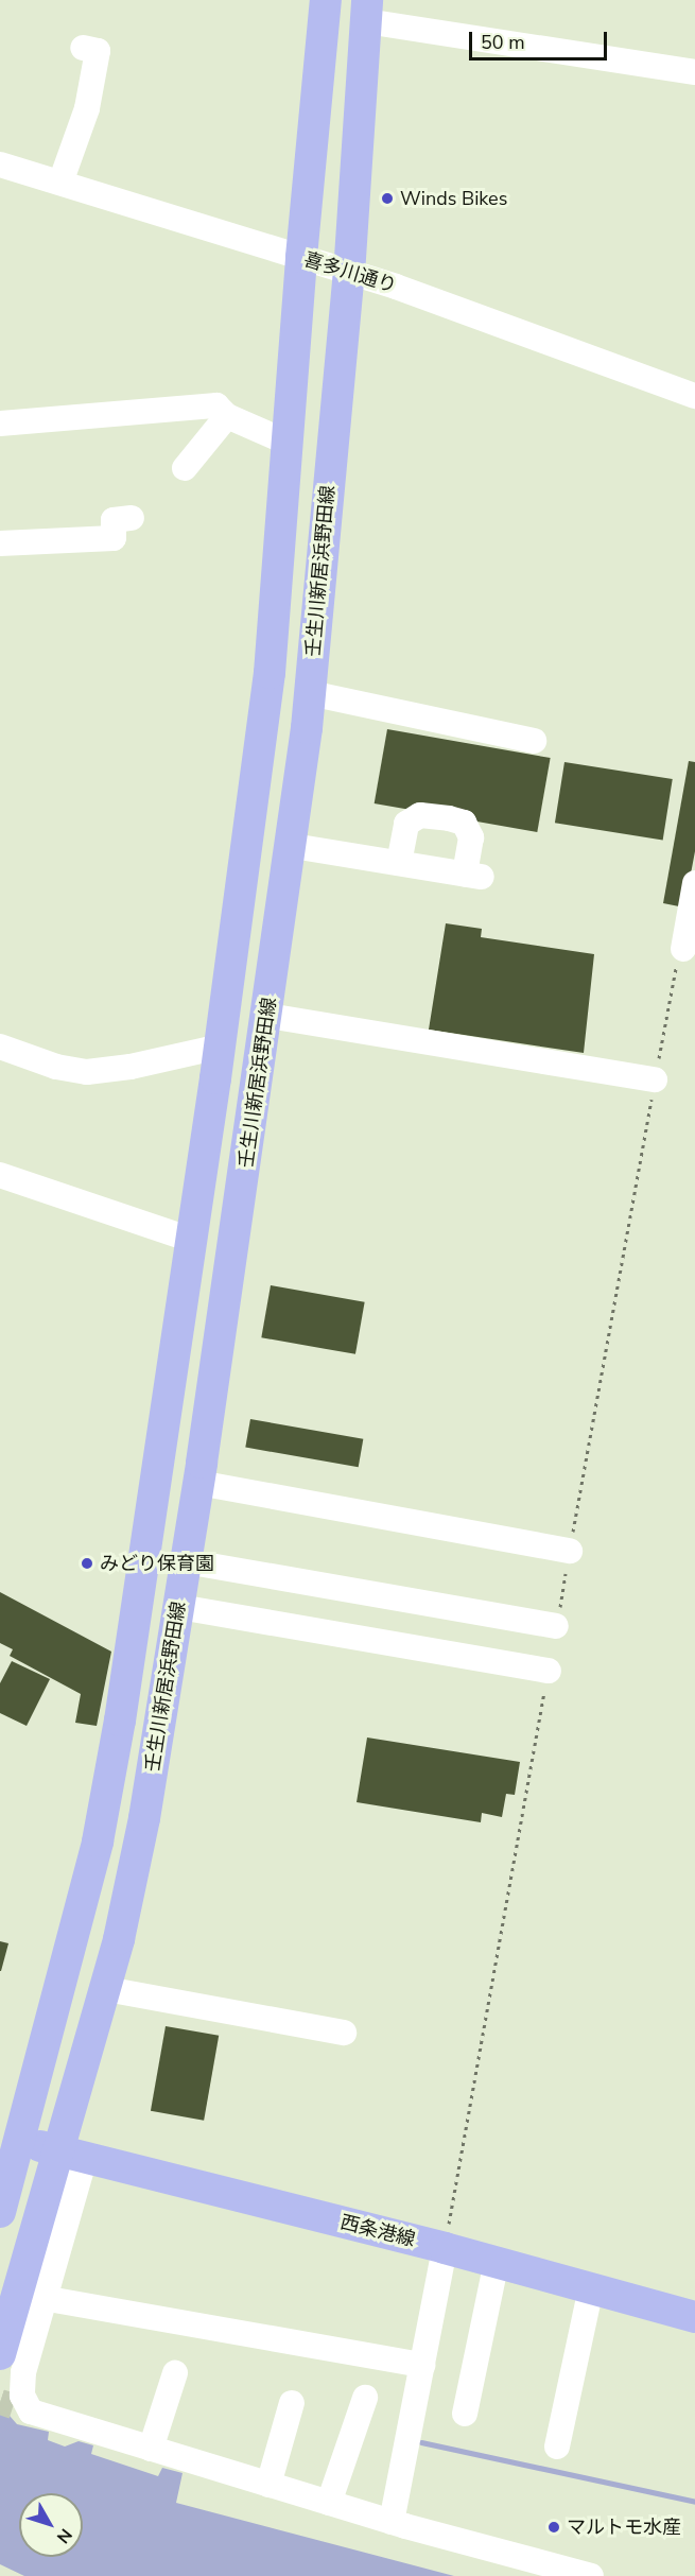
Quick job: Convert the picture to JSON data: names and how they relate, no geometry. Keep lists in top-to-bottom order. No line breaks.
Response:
{"streets":{"main road":["壬生川新居浜野田線","西条港線"],"street":["喜多川通り"]},"crossings":[["喜多川通り","壬生川新居浜野田線"],["壬生川新居浜野田線","西条港線"]],"places":["Winds Bikes","みどり保育園","マルトモ水産"],"scale_bar":"50 m","north":"bottom right"}
